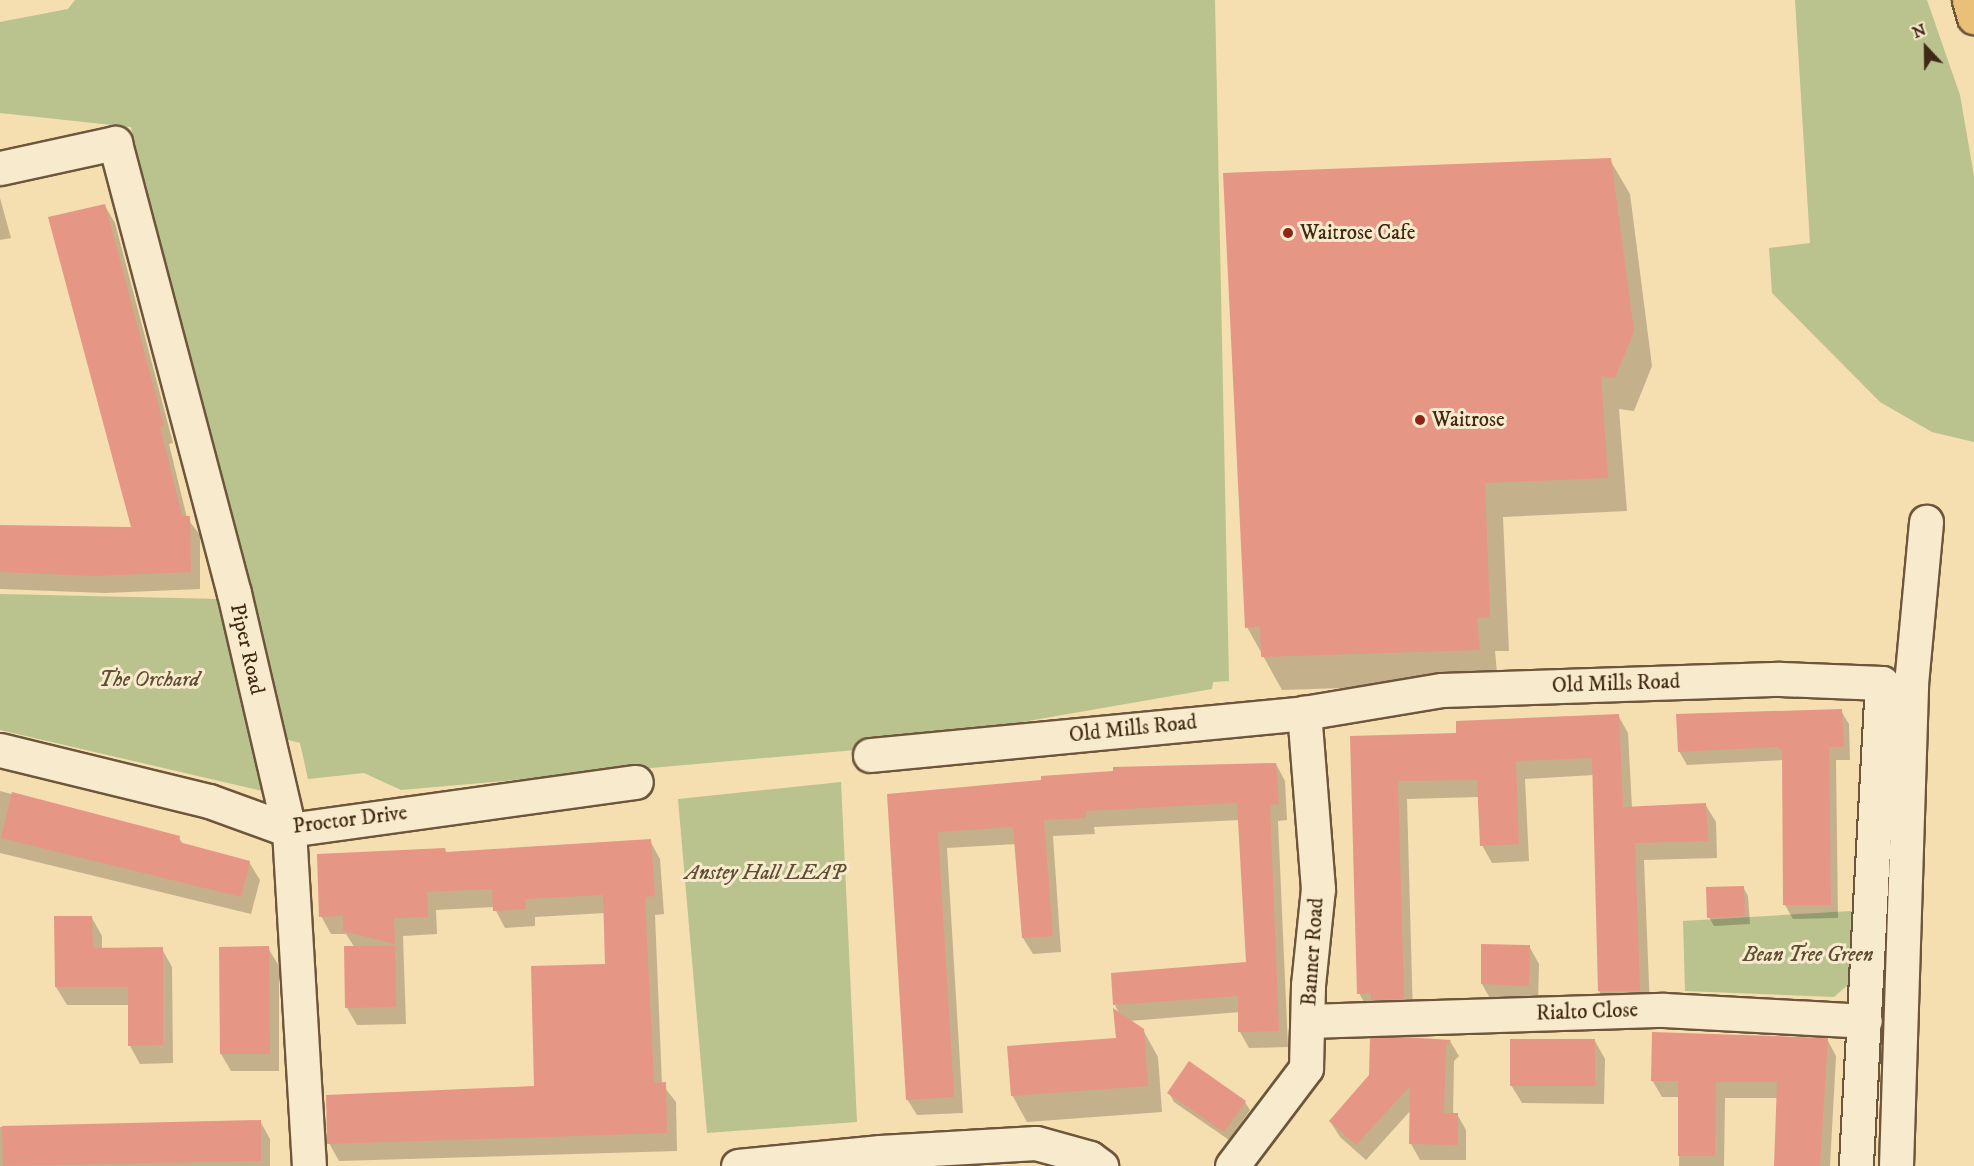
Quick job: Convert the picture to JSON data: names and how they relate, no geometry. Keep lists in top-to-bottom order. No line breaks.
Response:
{"streets":{"street":["Piper Road","Old Mills Road","Proctor Drive","Banner Road","Rialto Close"]},"crossings":[["Piper Road","Proctor Drive"],["Old Mills Road","Banner Road"],["Old Mills Road","Rialto Close"],["Banner Road","Rialto Close"]],"parks":["The Orchard","Anstey Hall LEAP","Bean Tree Green"],"places":["Waitrose Cafe","Waitrose"],"north":"top"}
